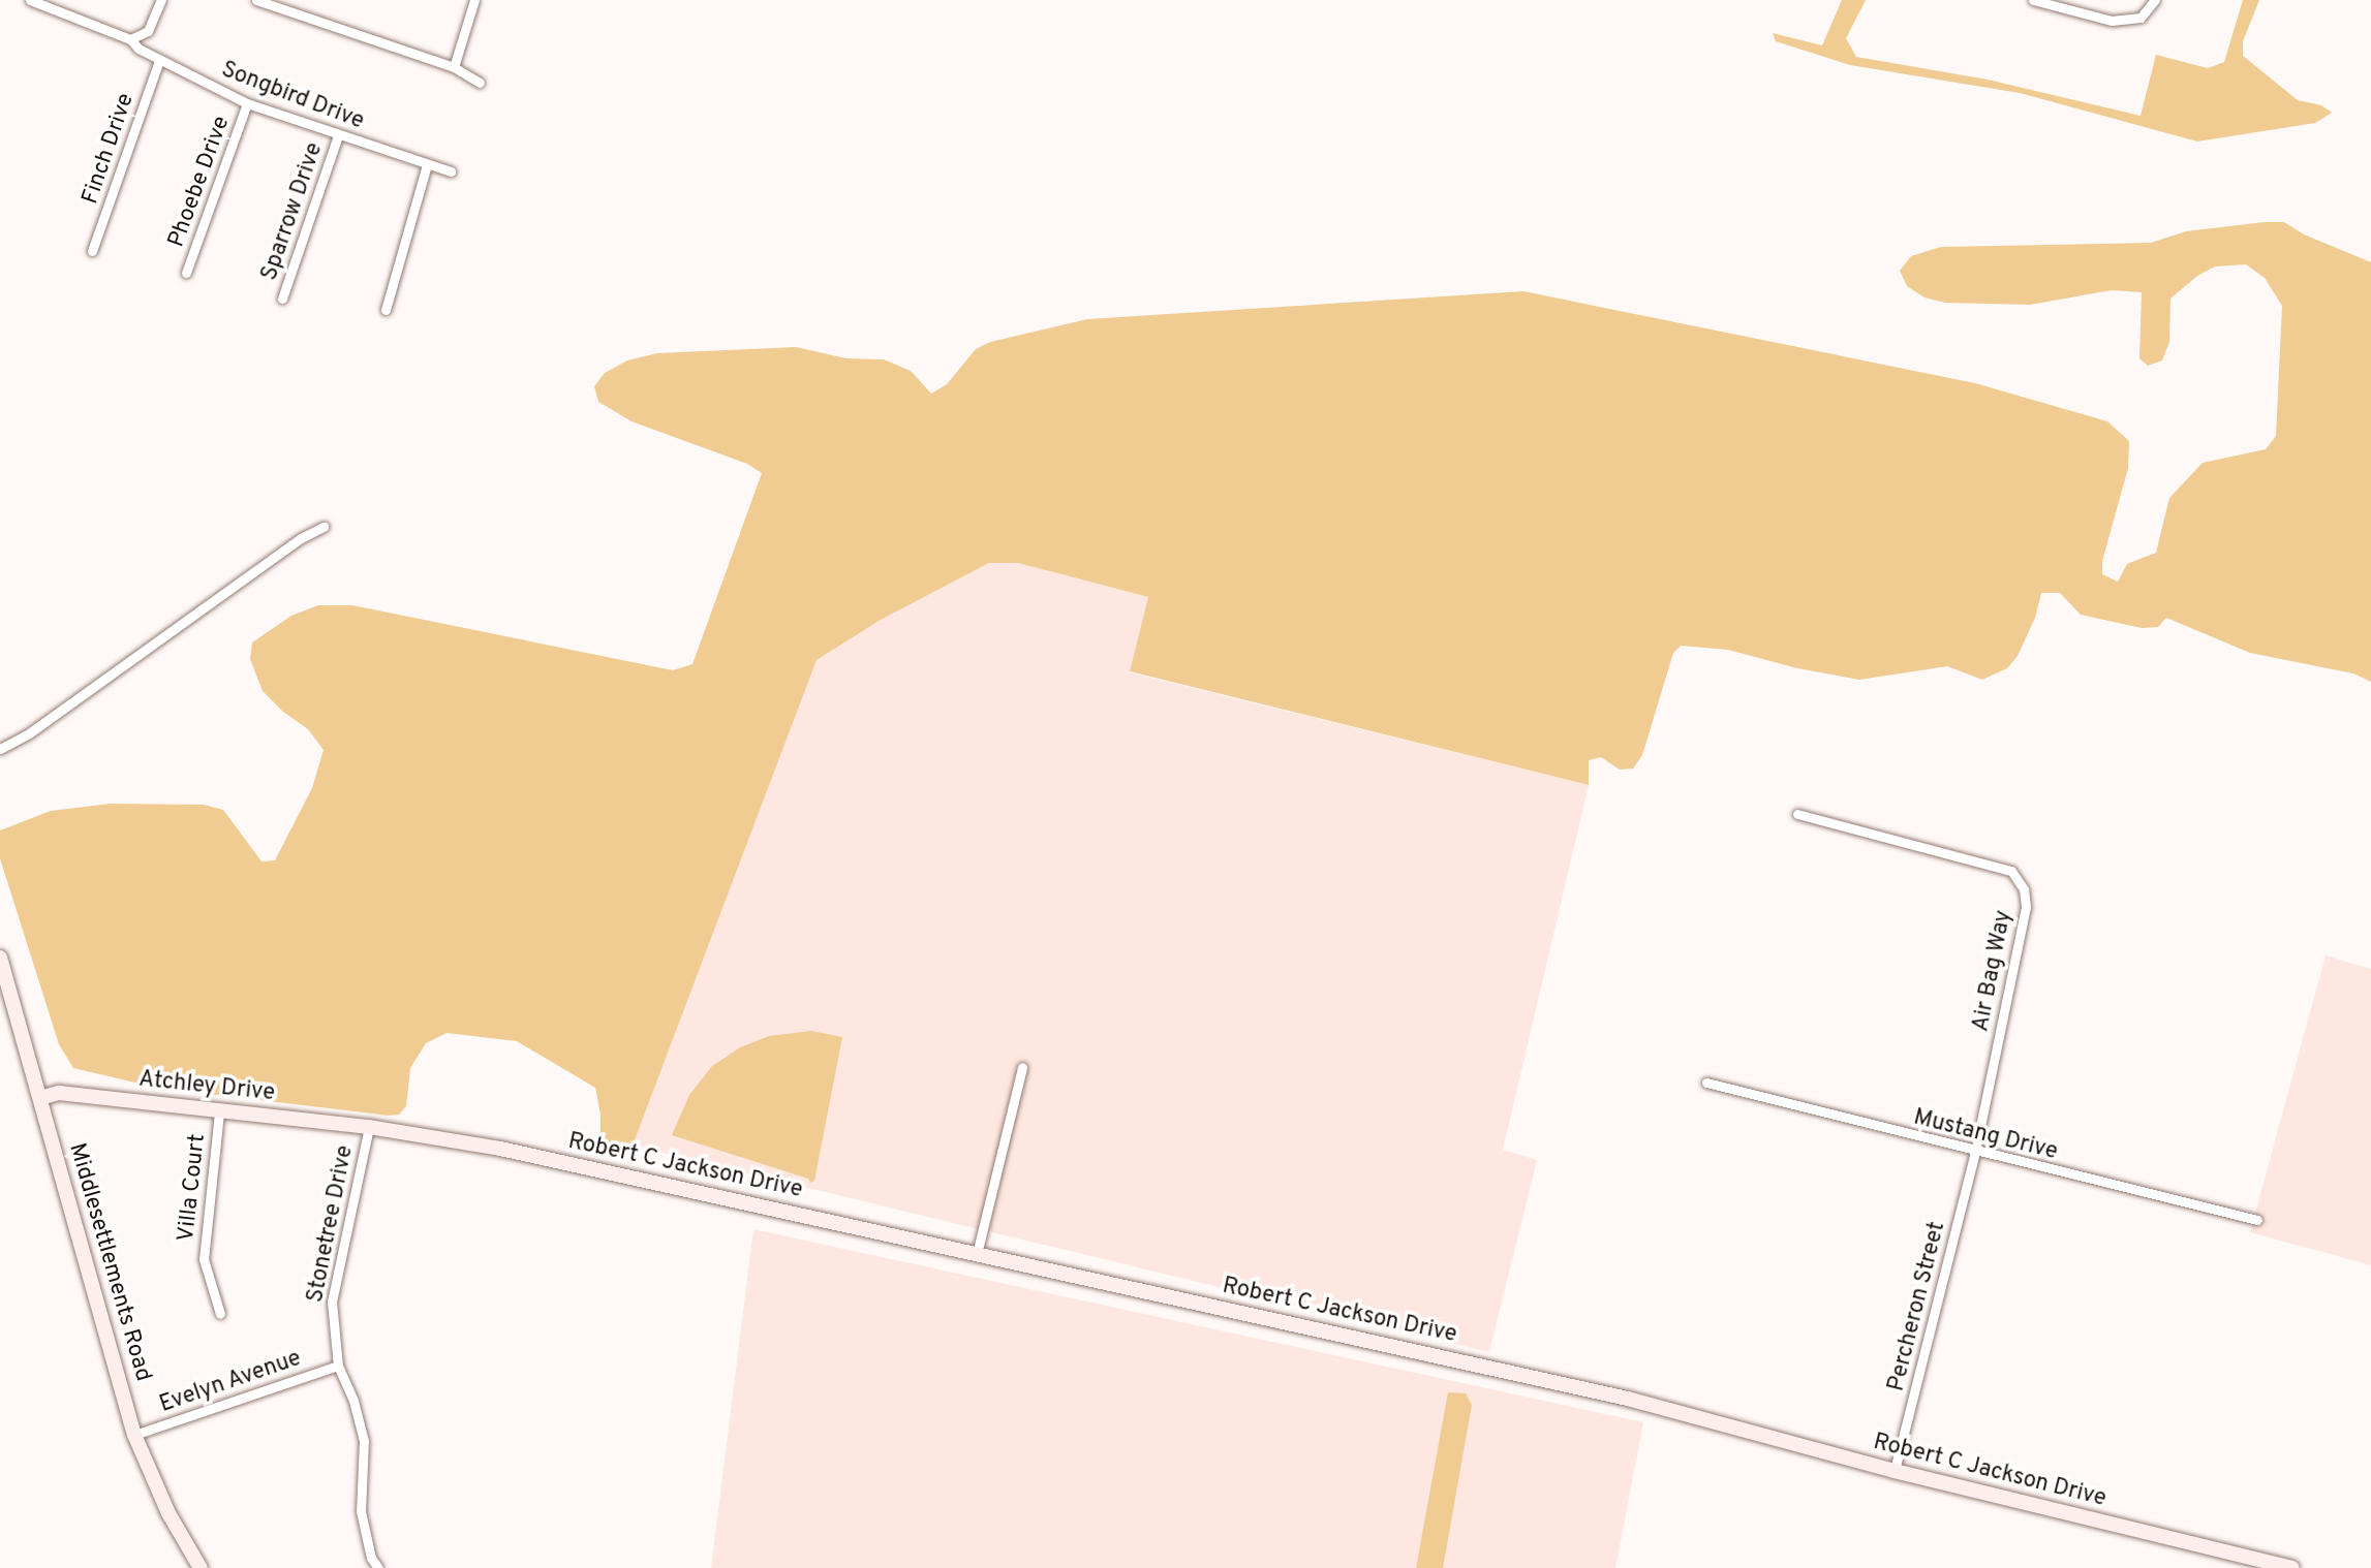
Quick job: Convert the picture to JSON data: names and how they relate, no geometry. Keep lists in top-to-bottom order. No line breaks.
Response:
{"streets":{"main road":["Atchley Drive","Robert C Jackson Drive","Middlesettlements Road"],"street":["Songbird Drive","Finch Drive","Phoebe Drive","Sparrow Drive","Air Bag Way","Mustang Drive","Villa Court","Stonetree Drive","Percheron Street","Evelyn Avenue"]},"crossings":[["Songbird Drive","Finch Drive"],["Songbird Drive","Phoebe Drive"],["Songbird Drive","Sparrow Drive"],["Air Bag Way","Mustang Drive"],["Air Bag Way","Percheron Street"],["Atchley Drive","Robert C Jackson Drive"],["Atchley Drive","Villa Court"],["Atchley Drive","Stonetree Drive"],["Atchley Drive","Middlesettlements Road"],["Mustang Drive","Percheron Street"],["Robert C Jackson Drive","Stonetree Drive"],["Robert C Jackson Drive","Percheron Street"],["Stonetree Drive","Evelyn Avenue"],["Middlesettlements Road","Evelyn Avenue"]]}
